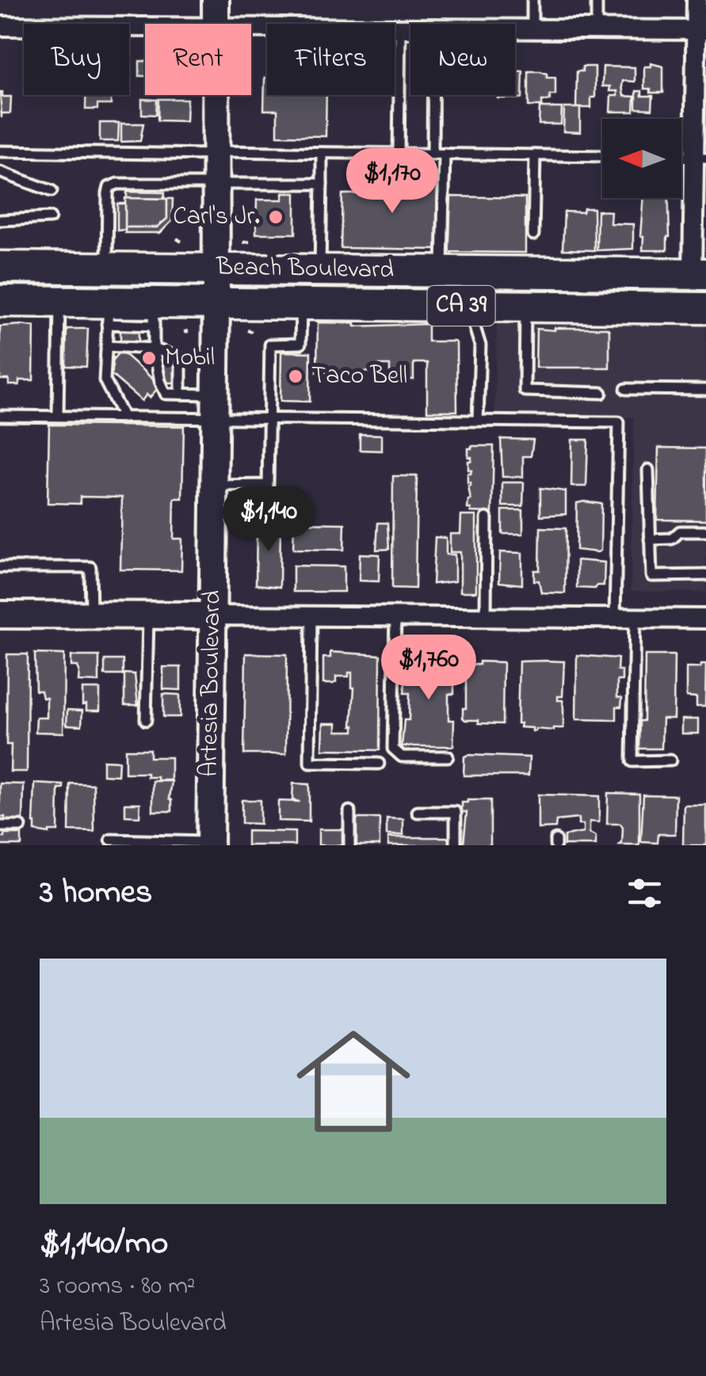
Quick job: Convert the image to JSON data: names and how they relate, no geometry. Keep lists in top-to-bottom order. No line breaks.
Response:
{"streets":{"main road":["Beach Boulevard","CA 39","Artesia Boulevard"]},"crossings":[["Beach Boulevard","Artesia Boulevard"]],"places":["Carl's Jr.","Mobil","Taco Bell"],"north":"left","page":{"chip":["Buy","Rent","Filters","New"],"price":["$1,170","$1,140","$1,760"],"heading":"3 homes","list":[{"name":"$1,140/mo","note":"3 rooms · 80 m² · Artesia Boulevard"}]}}
